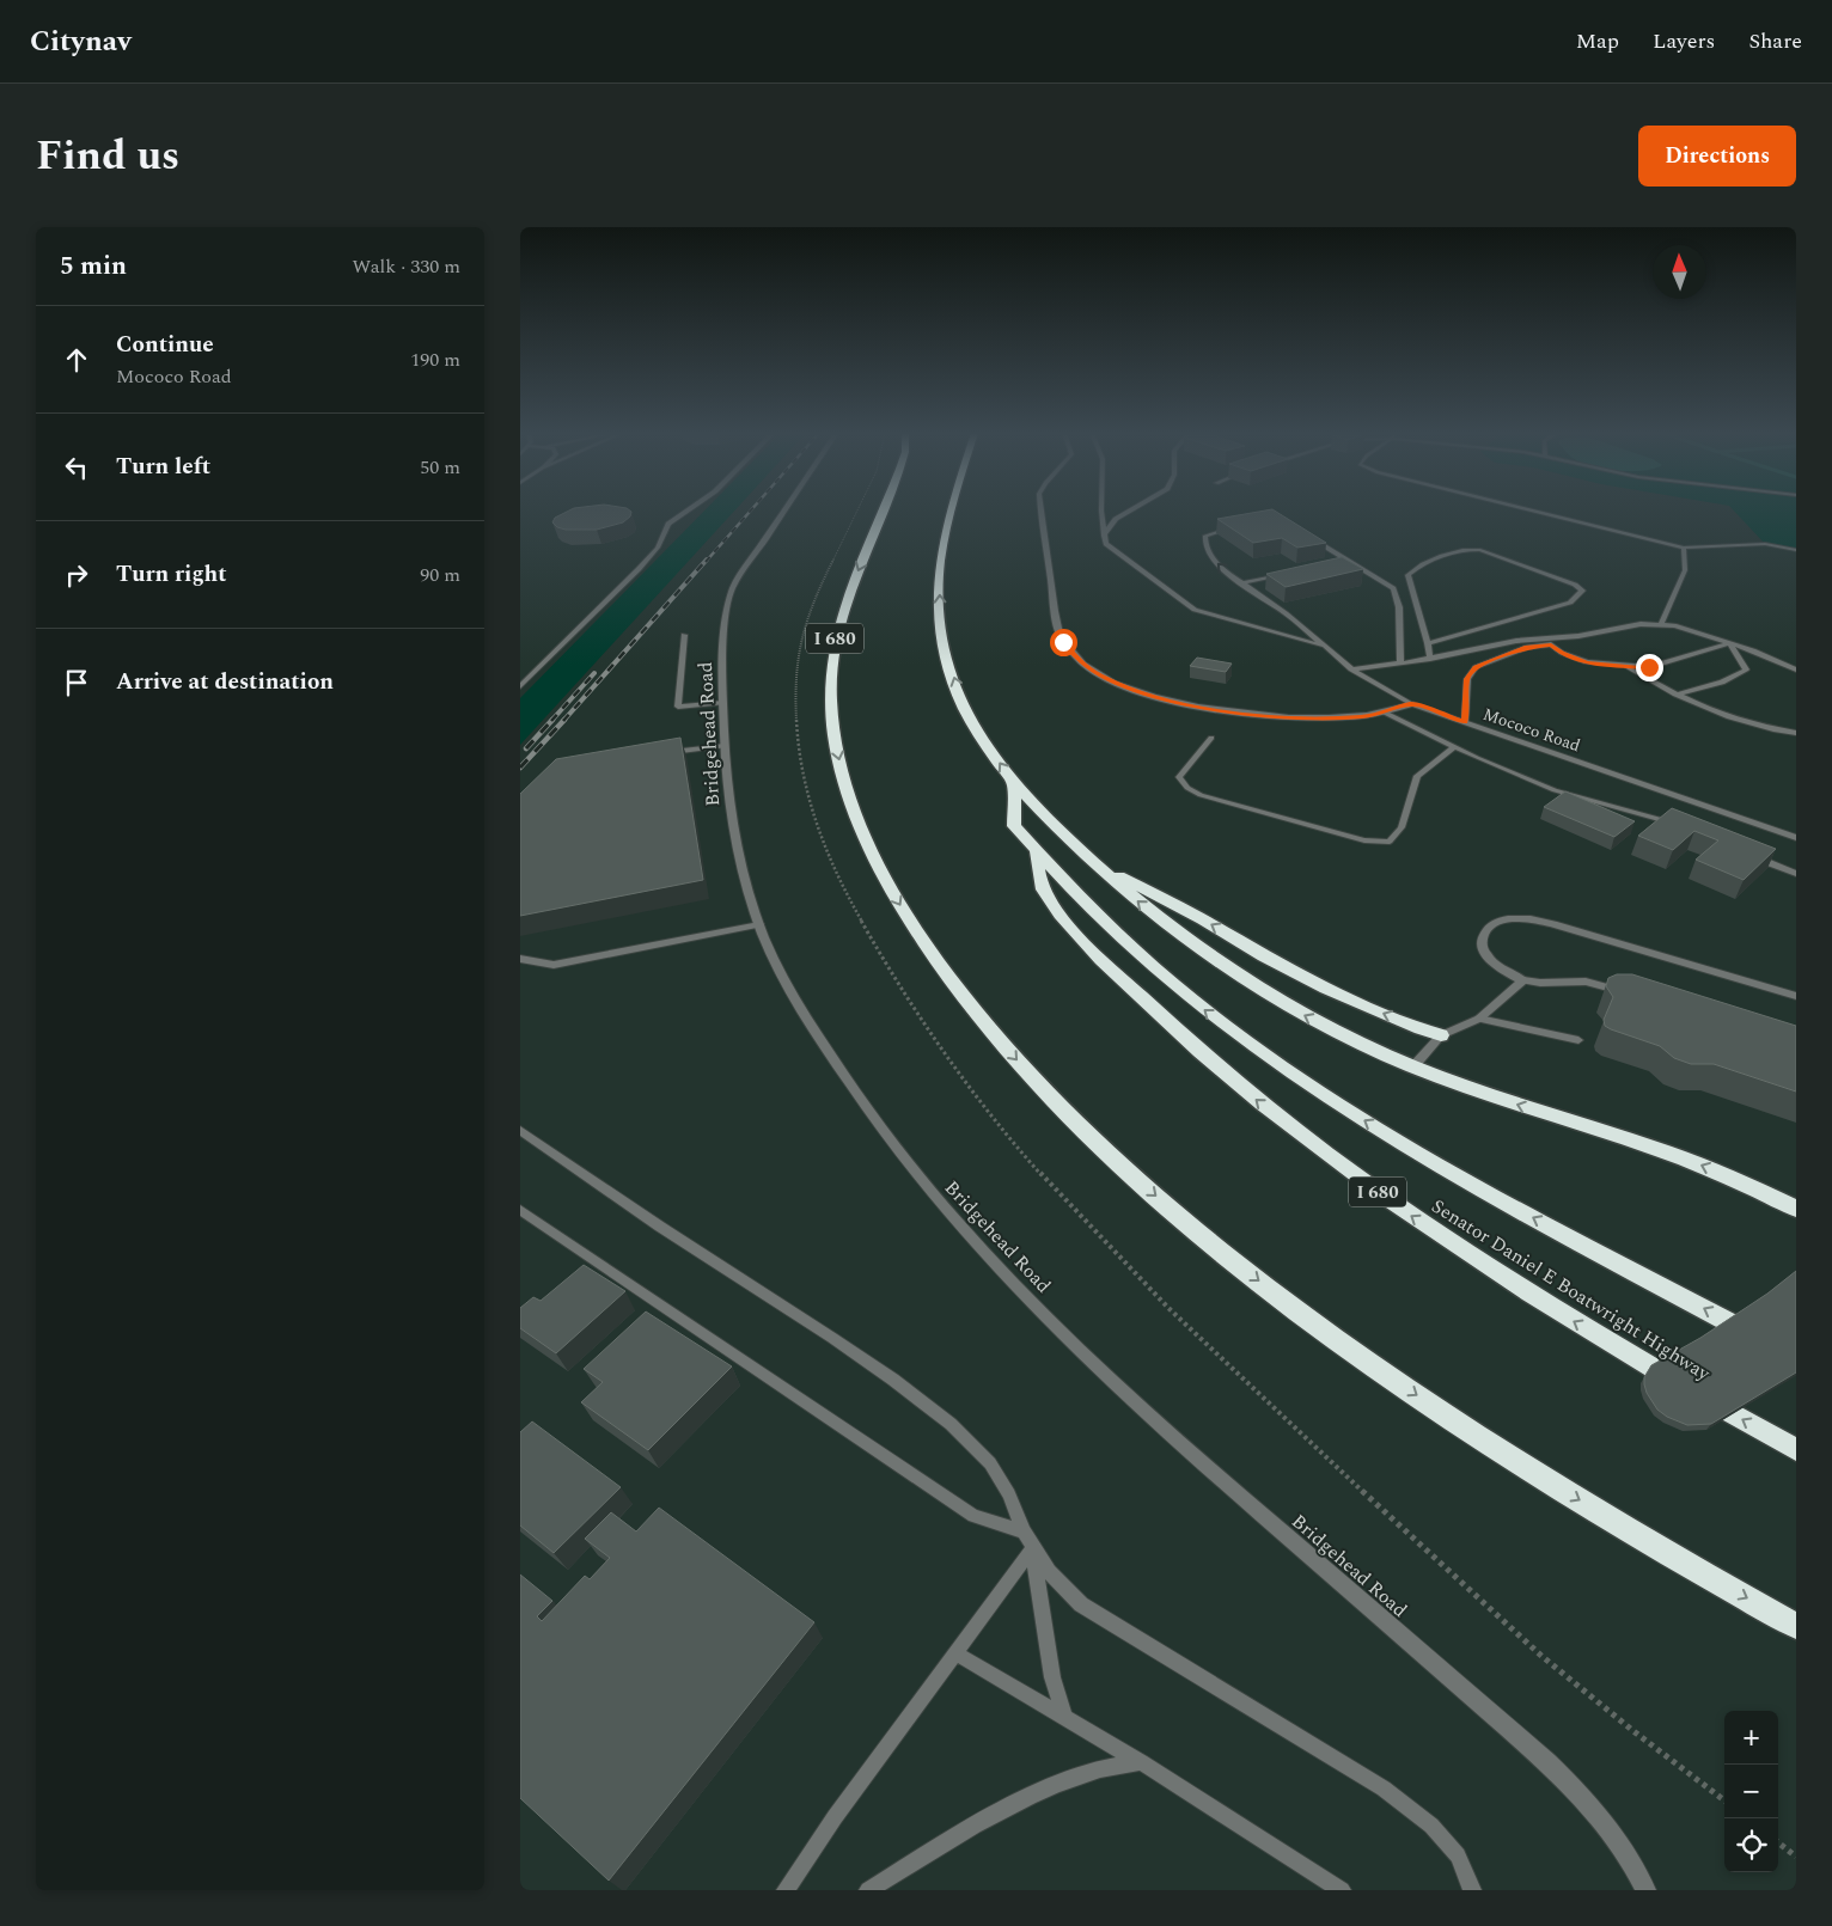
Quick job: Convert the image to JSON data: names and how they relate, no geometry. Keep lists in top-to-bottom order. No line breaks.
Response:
{"streets":{"highway":["I 680","Senator Daniel E Boatwright Highway"],"street":["Mococo Road","Bridgehead Road"]},"north":"top","page":{"header":"Citynav","nav":["Map","Layers","Share"],"title":"Find us","buttons":"Directions","heading":["5 min","Walk · 330 m"],"list":[["Continue","Mococo Road","190 m"],["Turn left","50 m"],["Turn right","90 m"],"Arrive at destination"],"map_buttons":["+","−"]}}
